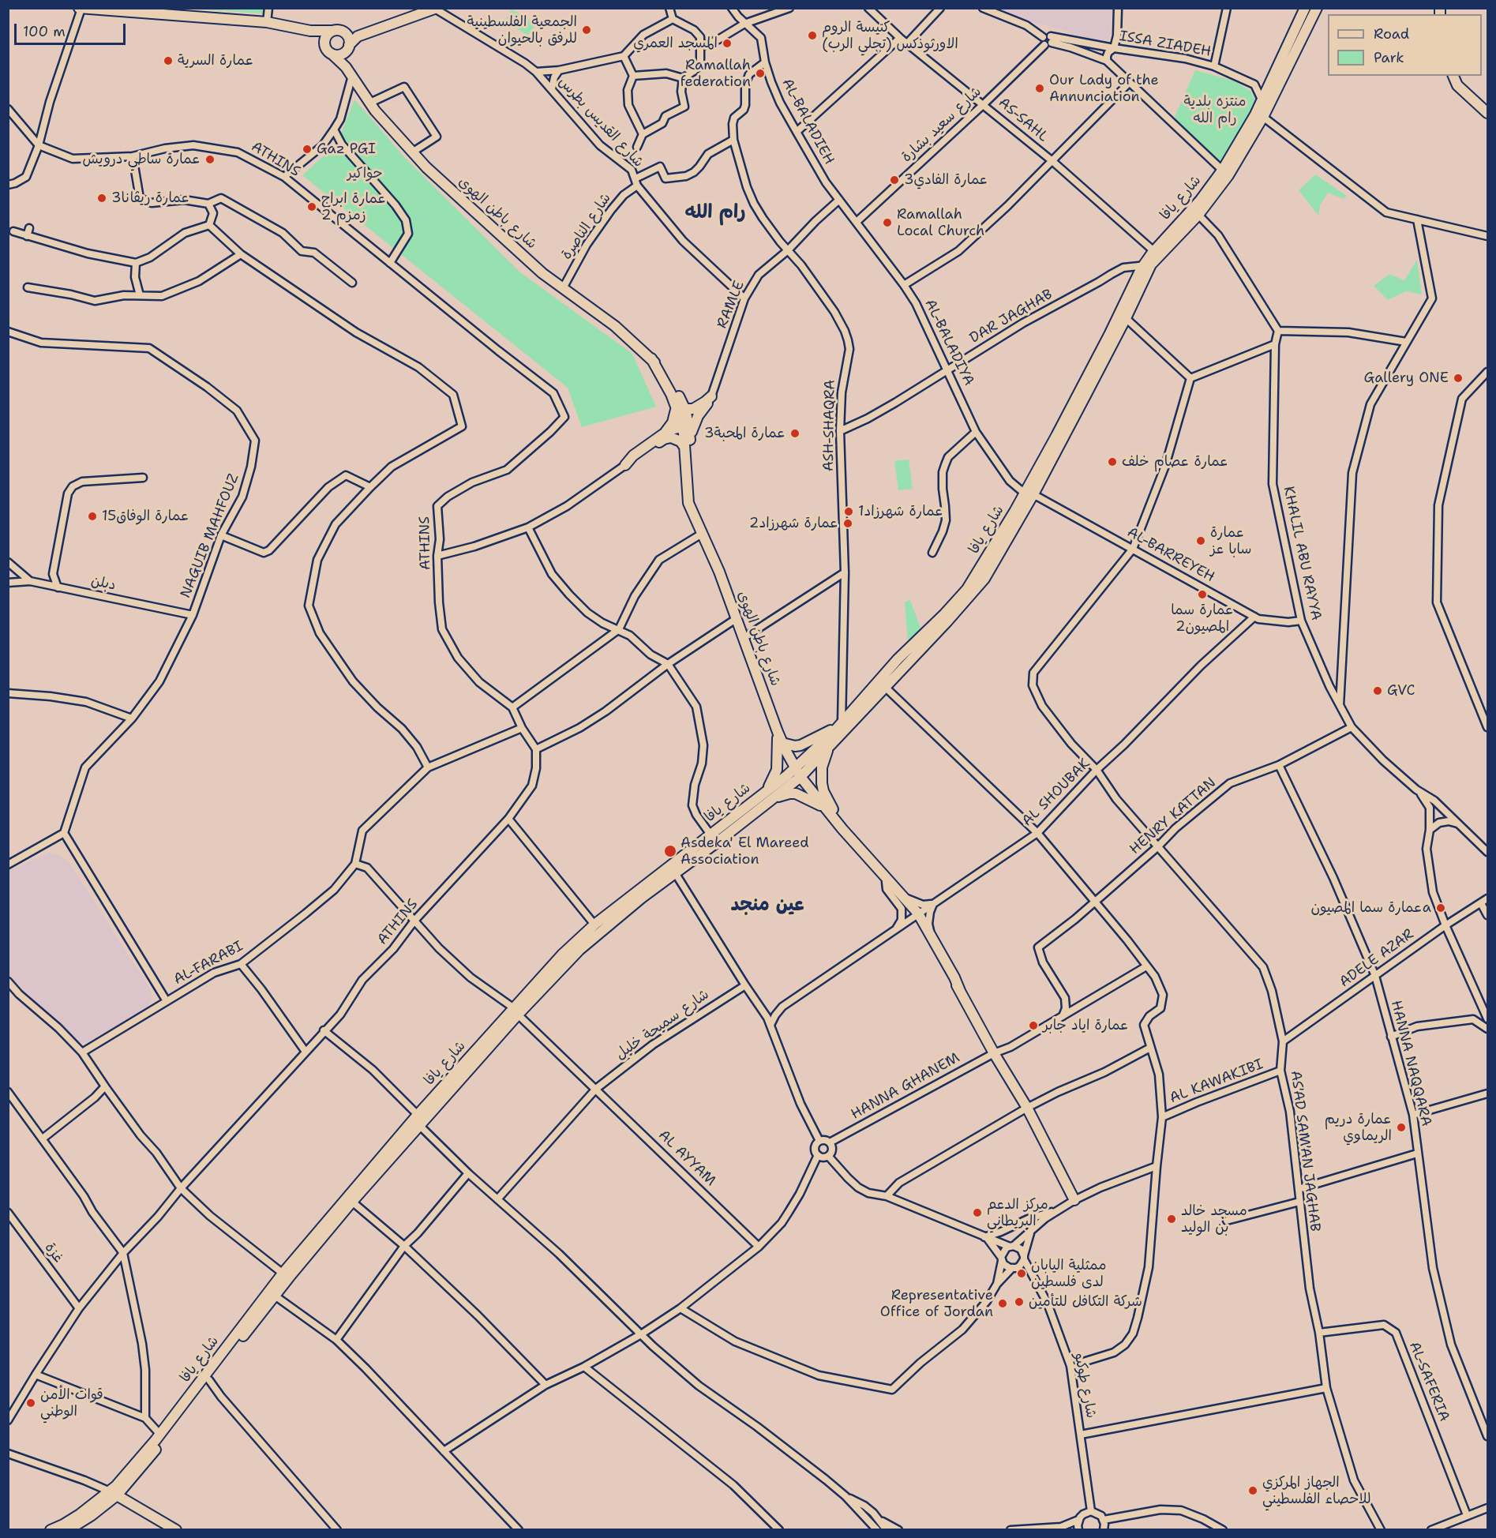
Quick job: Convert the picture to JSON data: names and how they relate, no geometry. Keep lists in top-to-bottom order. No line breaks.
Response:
{"streets":{"main road":["شارع يافا","شارع باطن الهوى"],"street":["ISSA ZIADEH","AS-SAHL","AL-BALADIEH","شارع القديس بطرس","شارع سعيد بشارة","ATHINS","شارع الناصرة","RAMLE","DAR JAGHAB","AL-BALADIYA","ASH-SHAQRA","NAGUIB MAHFOUZ","KHALIL ABU RAYYA","AL-BARREYEH","دبلن","AL SHOUBAK","HENRY KATTAN","ADELE AZAR","AL-FARABI","شارع سميحة خليل","HANNA NAQQARA","AL KAWAKIBI","HANNA GHANEM","AS'AD SAM'AN JAGHAB","AL AYYAM","غزة","AL-SAFERIA","شارع طوكيو"]},"crossings":[["ISSA ZIADEH","شارع سعيد بشارة"],["AS-SAHL","شارع سعيد بشارة"],["AS-SAHL","شارع يافا"],["AL-BALADIEH","RAMLE"],["AL-BALADIEH","AL-BALADIYA"],["AL-BALADIEH","ASH-SHAQRA"],["شارع القديس بطرس","شارع الناصرة"],["شارع القديس بطرس","RAMLE"],["شارع سعيد بشارة","AL-BALADIYA"],["ATHINS","AL AYYAM"],["ATHINS","غزة"],["شارع يافا","شارع باطن الهوى"],["شارع يافا","DAR JAGHAB"],["شارع يافا","AL-BALADIYA"],["شارع يافا","ASH-SHAQRA"],["شارع يافا","AL-BARREYEH"],["شارع يافا","AL AYYAM"],["شارع باطن الهوى","شارع الناصرة"],["RAMLE","AL-BALADIYA"],["RAMLE","ASH-SHAQRA"],["DAR JAGHAB","AL-BALADIYA"],["DAR JAGHAB","ASH-SHAQRA"],["AL-BALADIYA","AL-BARREYEH"],["NAGUIB MAHFOUZ","دبلن"],["KHALIL ABU RAYYA","AL-BARREYEH"],["KHALIL ABU RAYYA","HENRY KATTAN"],["AL-BARREYEH","AL SHOUBAK"],["AL-BARREYEH","AS'AD SAM'AN JAGHAB"],["AL SHOUBAK","AS'AD SAM'AN JAGHAB"],["HENRY KATTAN","HANNA NAQQARA"],["HENRY KATTAN","HANNA GHANEM"],["HENRY KATTAN","AS'AD SAM'AN JAGHAB"],["ADELE AZAR","HANNA NAQQARA"],["ADELE AZAR","AS'AD SAM'AN JAGHAB"],["AL-FARABI","AL AYYAM"],["شارع سميحة خليل","AL AYYAM"],["AL KAWAKIBI","AS'AD SAM'AN JAGHAB"],["AS'AD SAM'AN JAGHAB","AL-SAFERIA"]],"districts":["رام الله","عين منجد"],"parks":["منتزه بلدية رام الله","حواكير"],"places":["الجمعية الفلسطينية للرفق بالحيوان","كنيسة الروم الاورثوذكس (تجلي الرب)","المسجد العمري","عمارة السرية","Ramallah federation","Our Lady of the Annunciation","Gaz PGI","عمارة ساطي درويش","عمارة الفادي3","عمارة ريڤانا3","عمارة ابراج زمزم 2","Ramallah Local Church","Gallery ONE","عمارة المحبة3","عمارة عصام خلف","عمارة شهرزاد1","عمارة الوفاق15","عمارة شهرزاد2","عمارة سابا عز","عمارة سما المصيون2","GVC","Asdeka' El Mareed Association","عمارة سما المصيونa","عمارة اياد جابر","عمارة دريم الريماوي","مركز الدعم البريطاني","مسجد خالد بن الوليد","ممثلية اليابان لدى فلسطين","شركة التكافل للتأمين","Representative Office of Jordan","قوات الأمن الوطني","الجهاز المركزي للاحصاء الفلسطيني"],"legend":["Road","Park"],"scale_bar":"100 m"}
